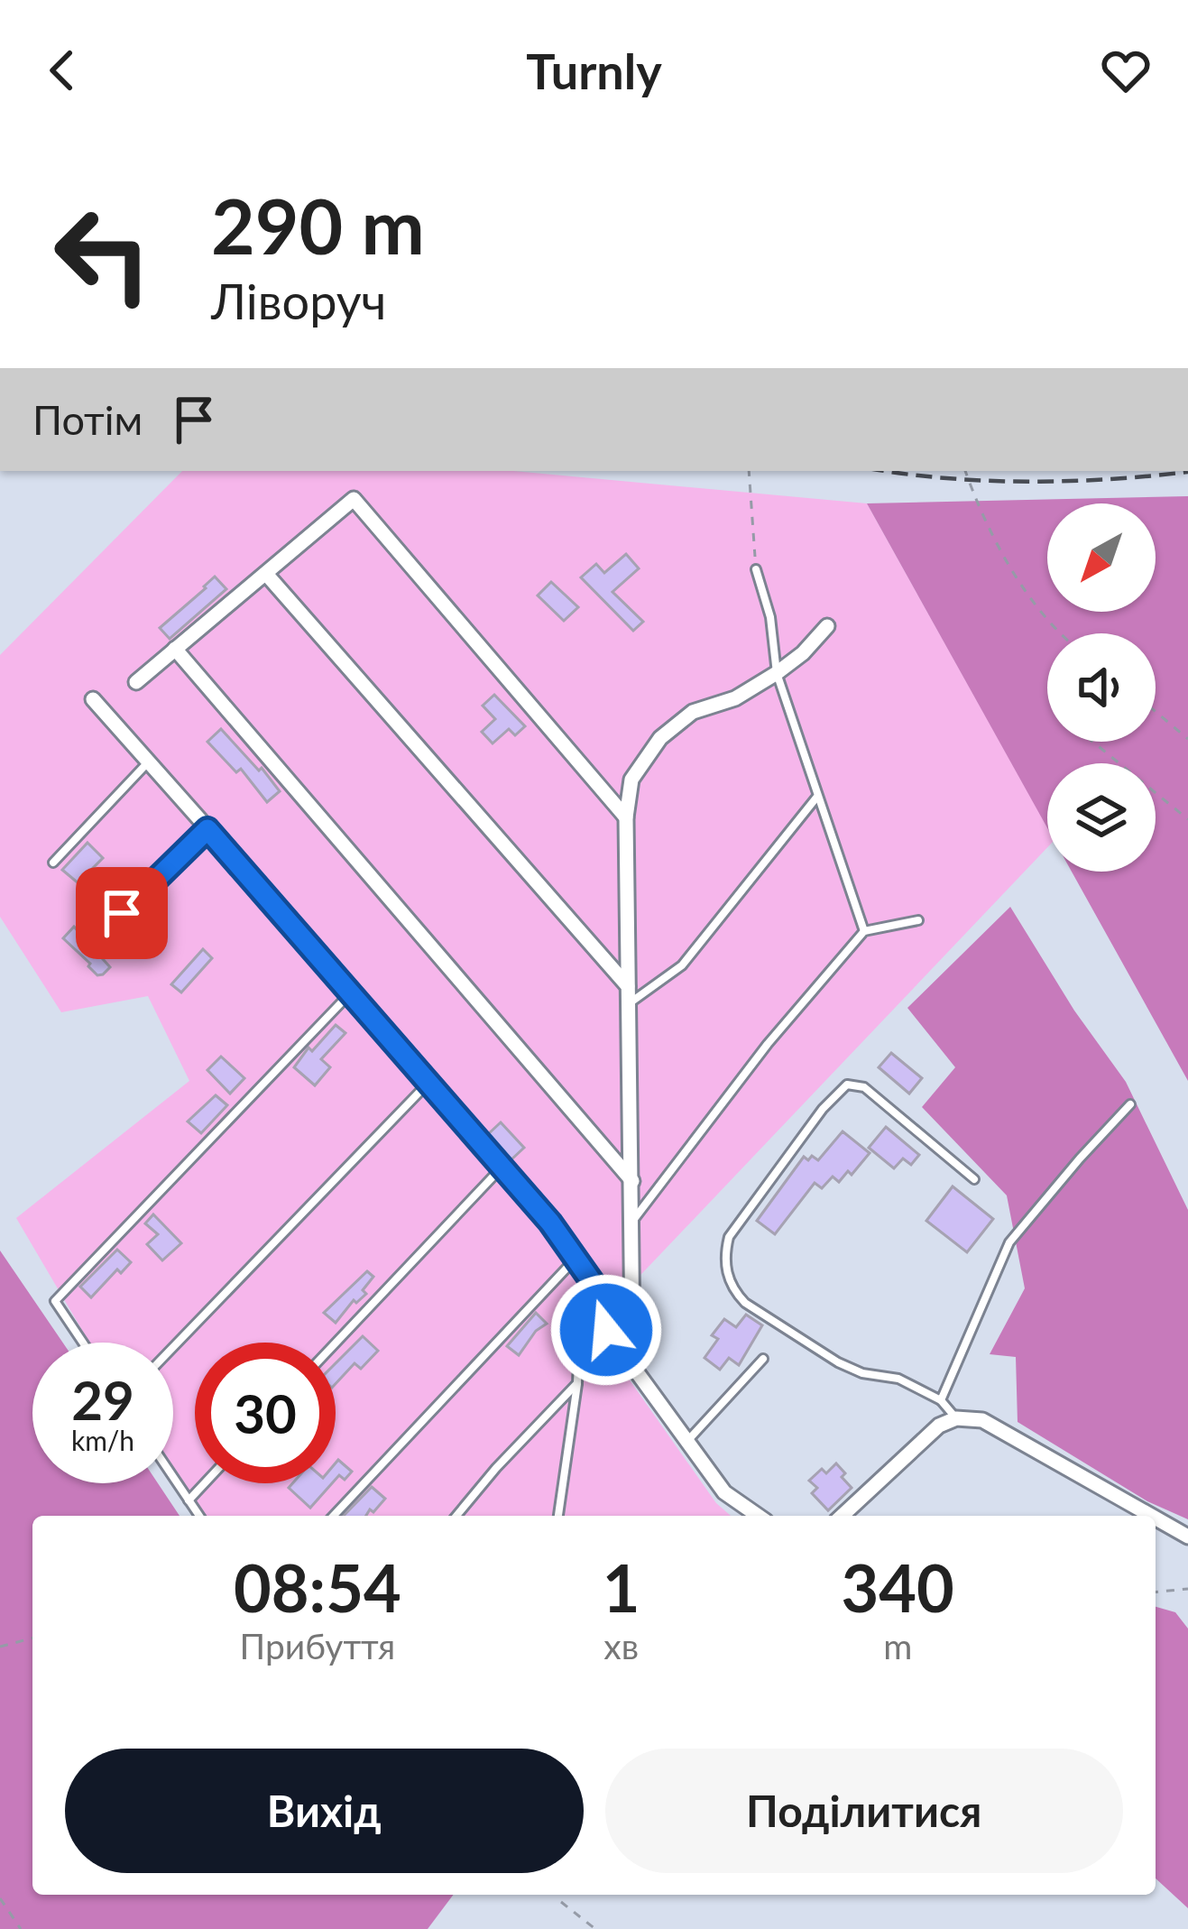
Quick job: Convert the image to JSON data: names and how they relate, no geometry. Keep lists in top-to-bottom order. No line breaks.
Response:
{"north":"bottom left","page":{"header":"Turnly","turn":["290 m","Ліворуч"],"then":"Потім","speed":"29 km/h","limit":"30","eta":["08:54","Прибуття","1","хв","340","m"],"buttons":["Вихід","Поділитися"]}}
